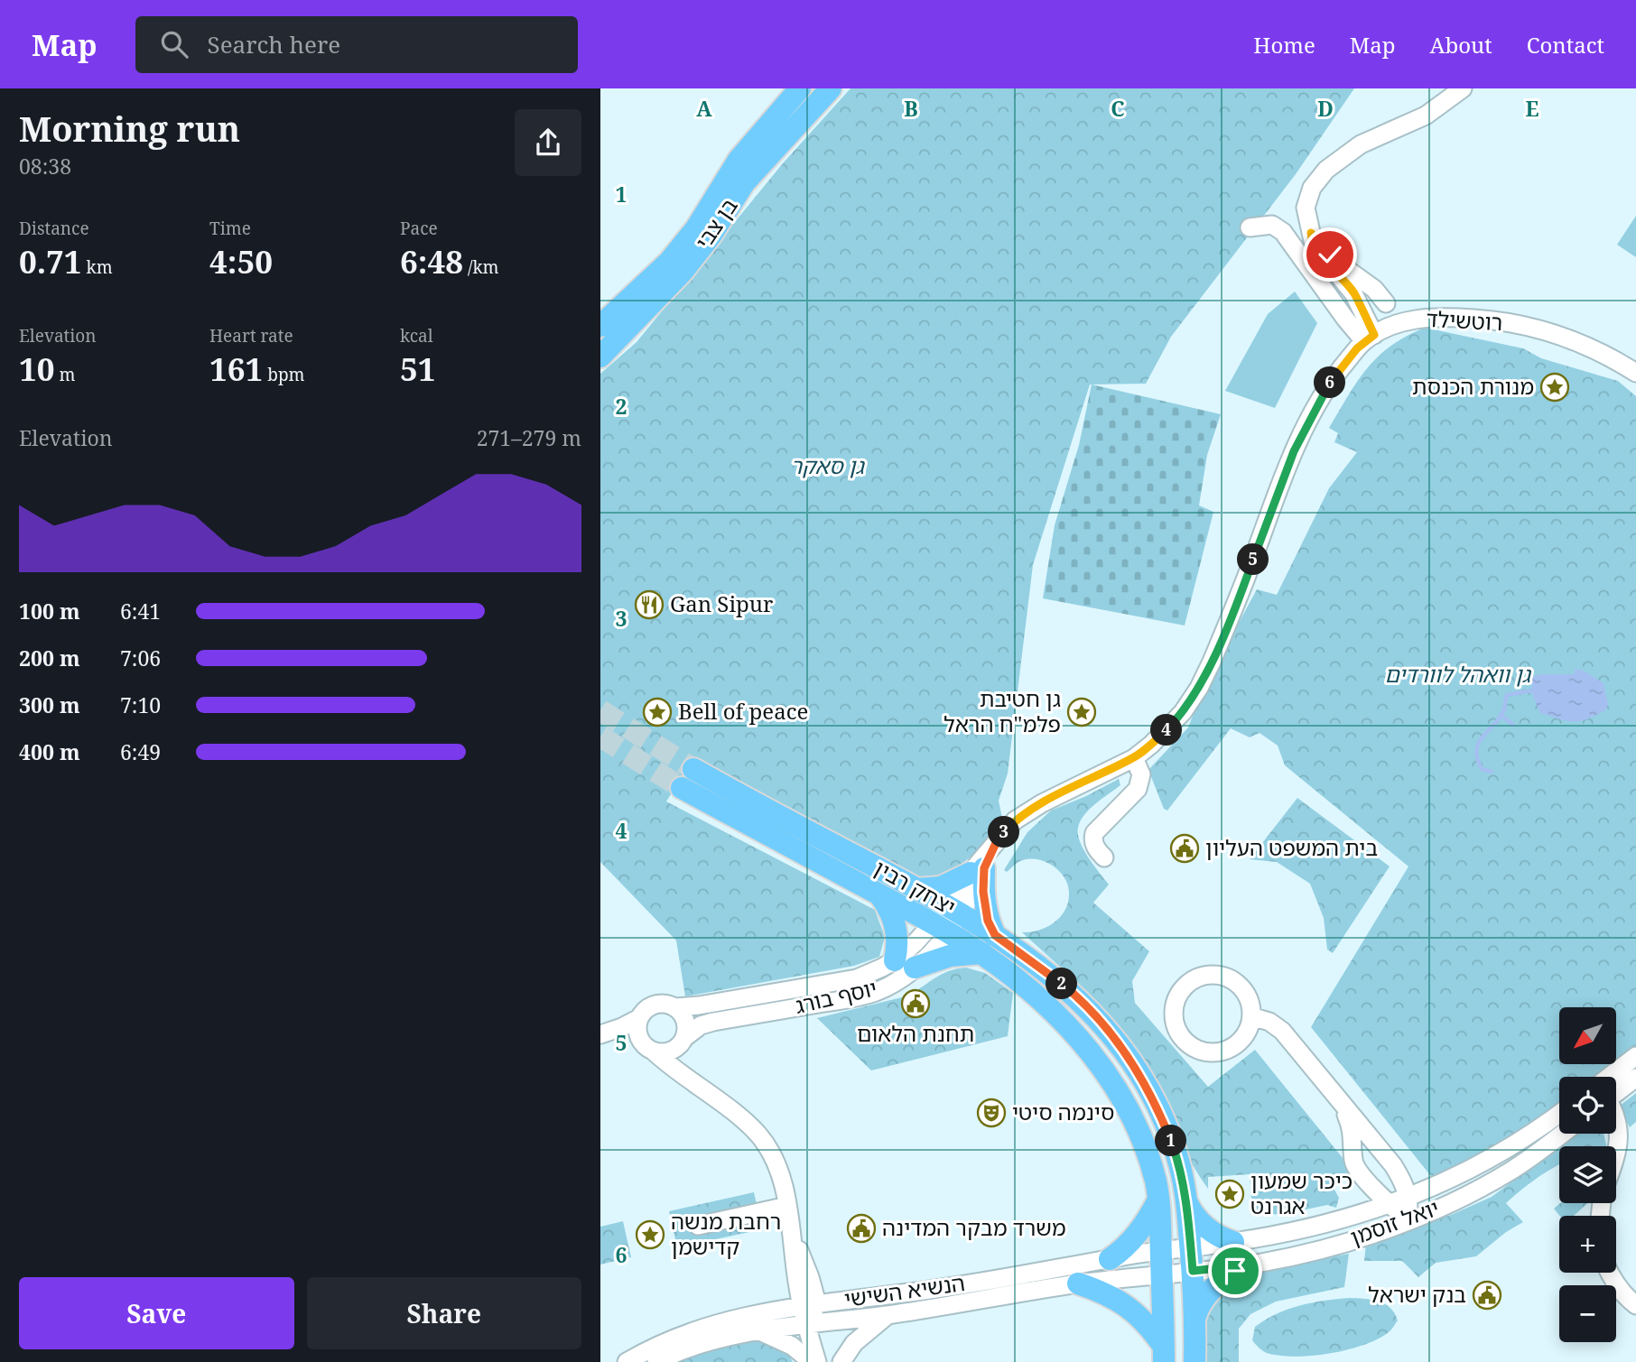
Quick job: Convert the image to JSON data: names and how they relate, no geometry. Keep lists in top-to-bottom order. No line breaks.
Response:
{"streets":{"main road":["בן צבי","יצחק רבין"],"street":["רוטשילד","יוסף בורג","יואל זוסמן","הנשיא השישי"]},"crossings":[["רוטשילד","יצחק רבין"],["רוטשילד","יוסף בורג"],["יצחק רבין","יוסף בורג"],["יצחק רבין","יואל זוסמן"],["יצחק רבין","הנשיא השישי"],["יואל זוסמן","הנשיא השישי"]],"parks":["גן סאקר","גן וואהל לוורדים"],"places":{"place":["מנורת הכנסת","Bell of peace","גן חטיבת פלמ\"ח הראל","כיכר שמעון אגרנט","רחבת מנשה קדישמן"],"restaurant":["Gan Sipur"],"public building":["בית המשפט העליון","תחנת הלאום","משרד מבקר המדינה","בנק ישראל"],"theatre":["סינמה סיטי"]},"north":"bottom left","page":{"header":"Map","search":"Search here","nav":["Home","Map","About","Contact"],"heading":["Morning run","08:38"],"stats":[["Distance","0.71 km"],["Time","4:50"],["Pace","6:48 /km"],["Elevation","10 m"],["Heart rate","161 bpm"],["kcal","51"]],"pins":["6","5","4","3","2","1"],"chart":["Elevation","271–279 m"],"list":[{"name":"100 m","note":"6:41"},{"name":"200 m","note":"7:06"},{"name":"300 m","note":"7:10"},{"name":"400 m","note":"6:49"}],"map_buttons":["+","−"],"buttons":["Save","Share"]},"grid":{"columns":["A","B","C","D","E"],"rows":["1","2","3","4","5","6"]}}
